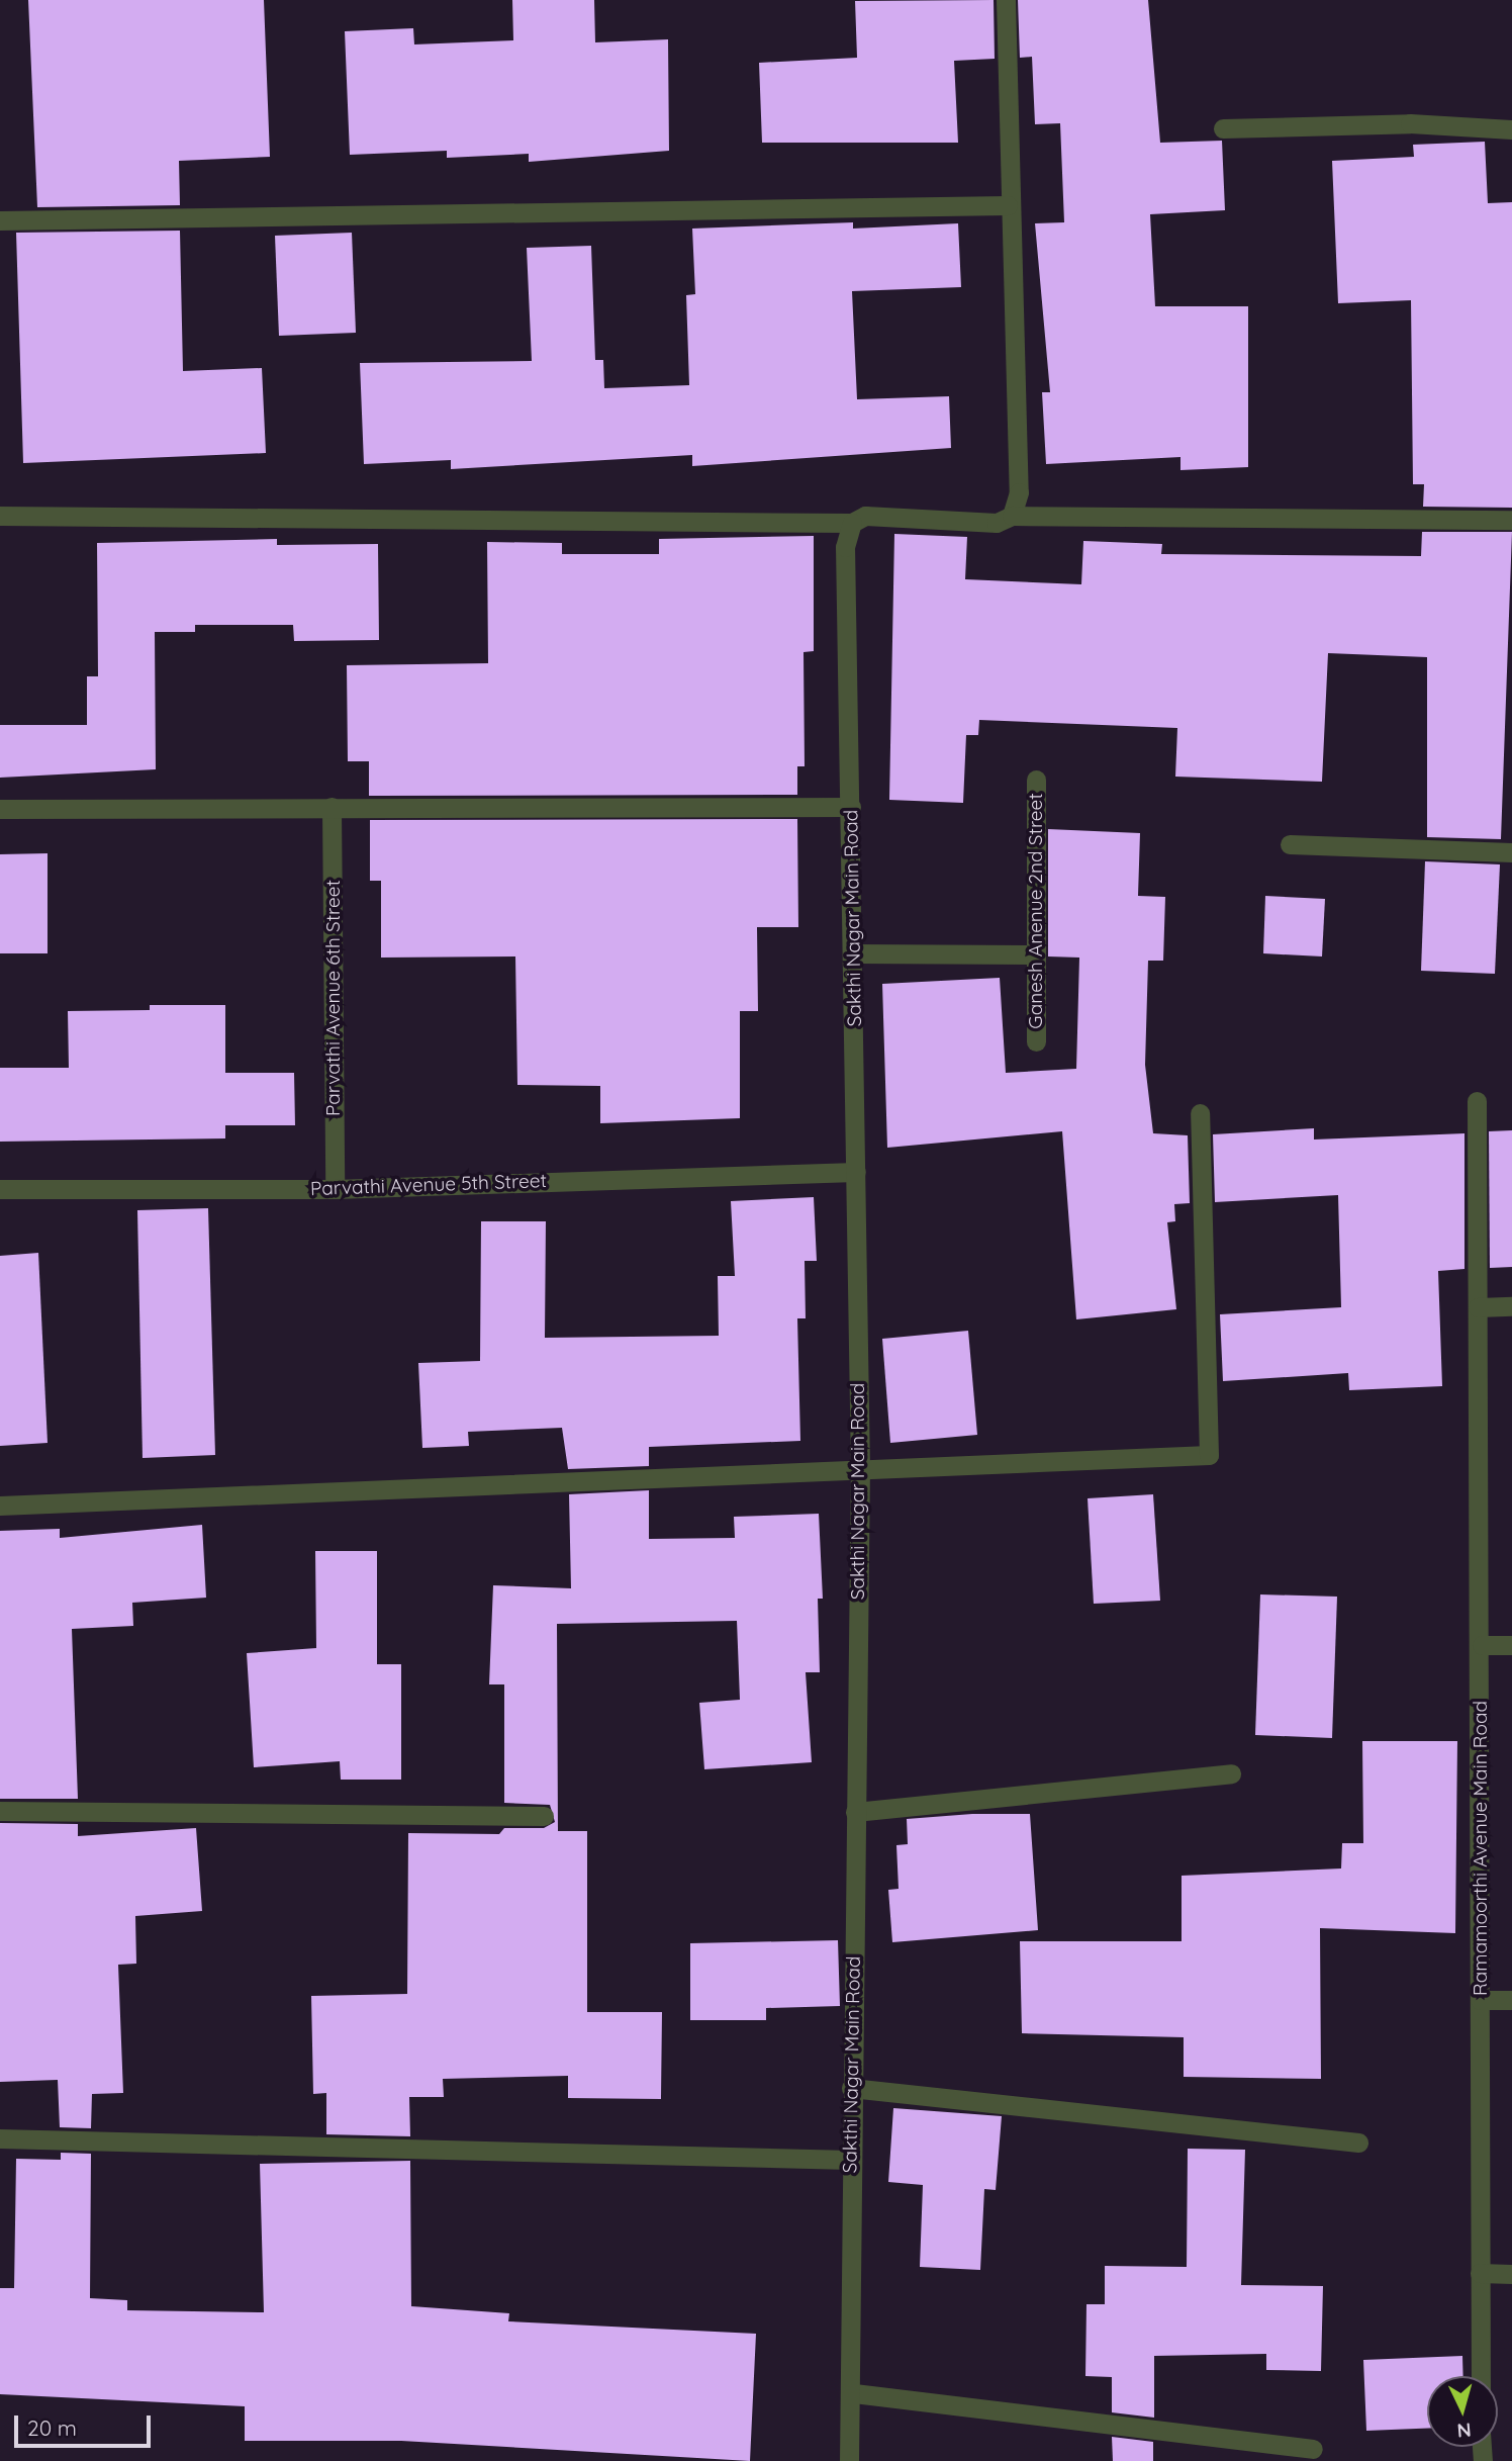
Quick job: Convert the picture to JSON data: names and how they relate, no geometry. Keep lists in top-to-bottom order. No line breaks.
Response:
{"streets":{"street":["Ganesh Anenue 2nd Street","Sakthi Nagar Main Road","Parvathi Avenue 6th Street","Parvathi Avenue 5th Street","Ramamoorthi Avenue Main Road"]},"crossings":[["Sakthi Nagar Main Road","Parvathi Avenue 5th Street"],["Parvathi Avenue 6th Street","Parvathi Avenue 5th Street"]],"scale_bar":"20 m","north":"bottom"}
